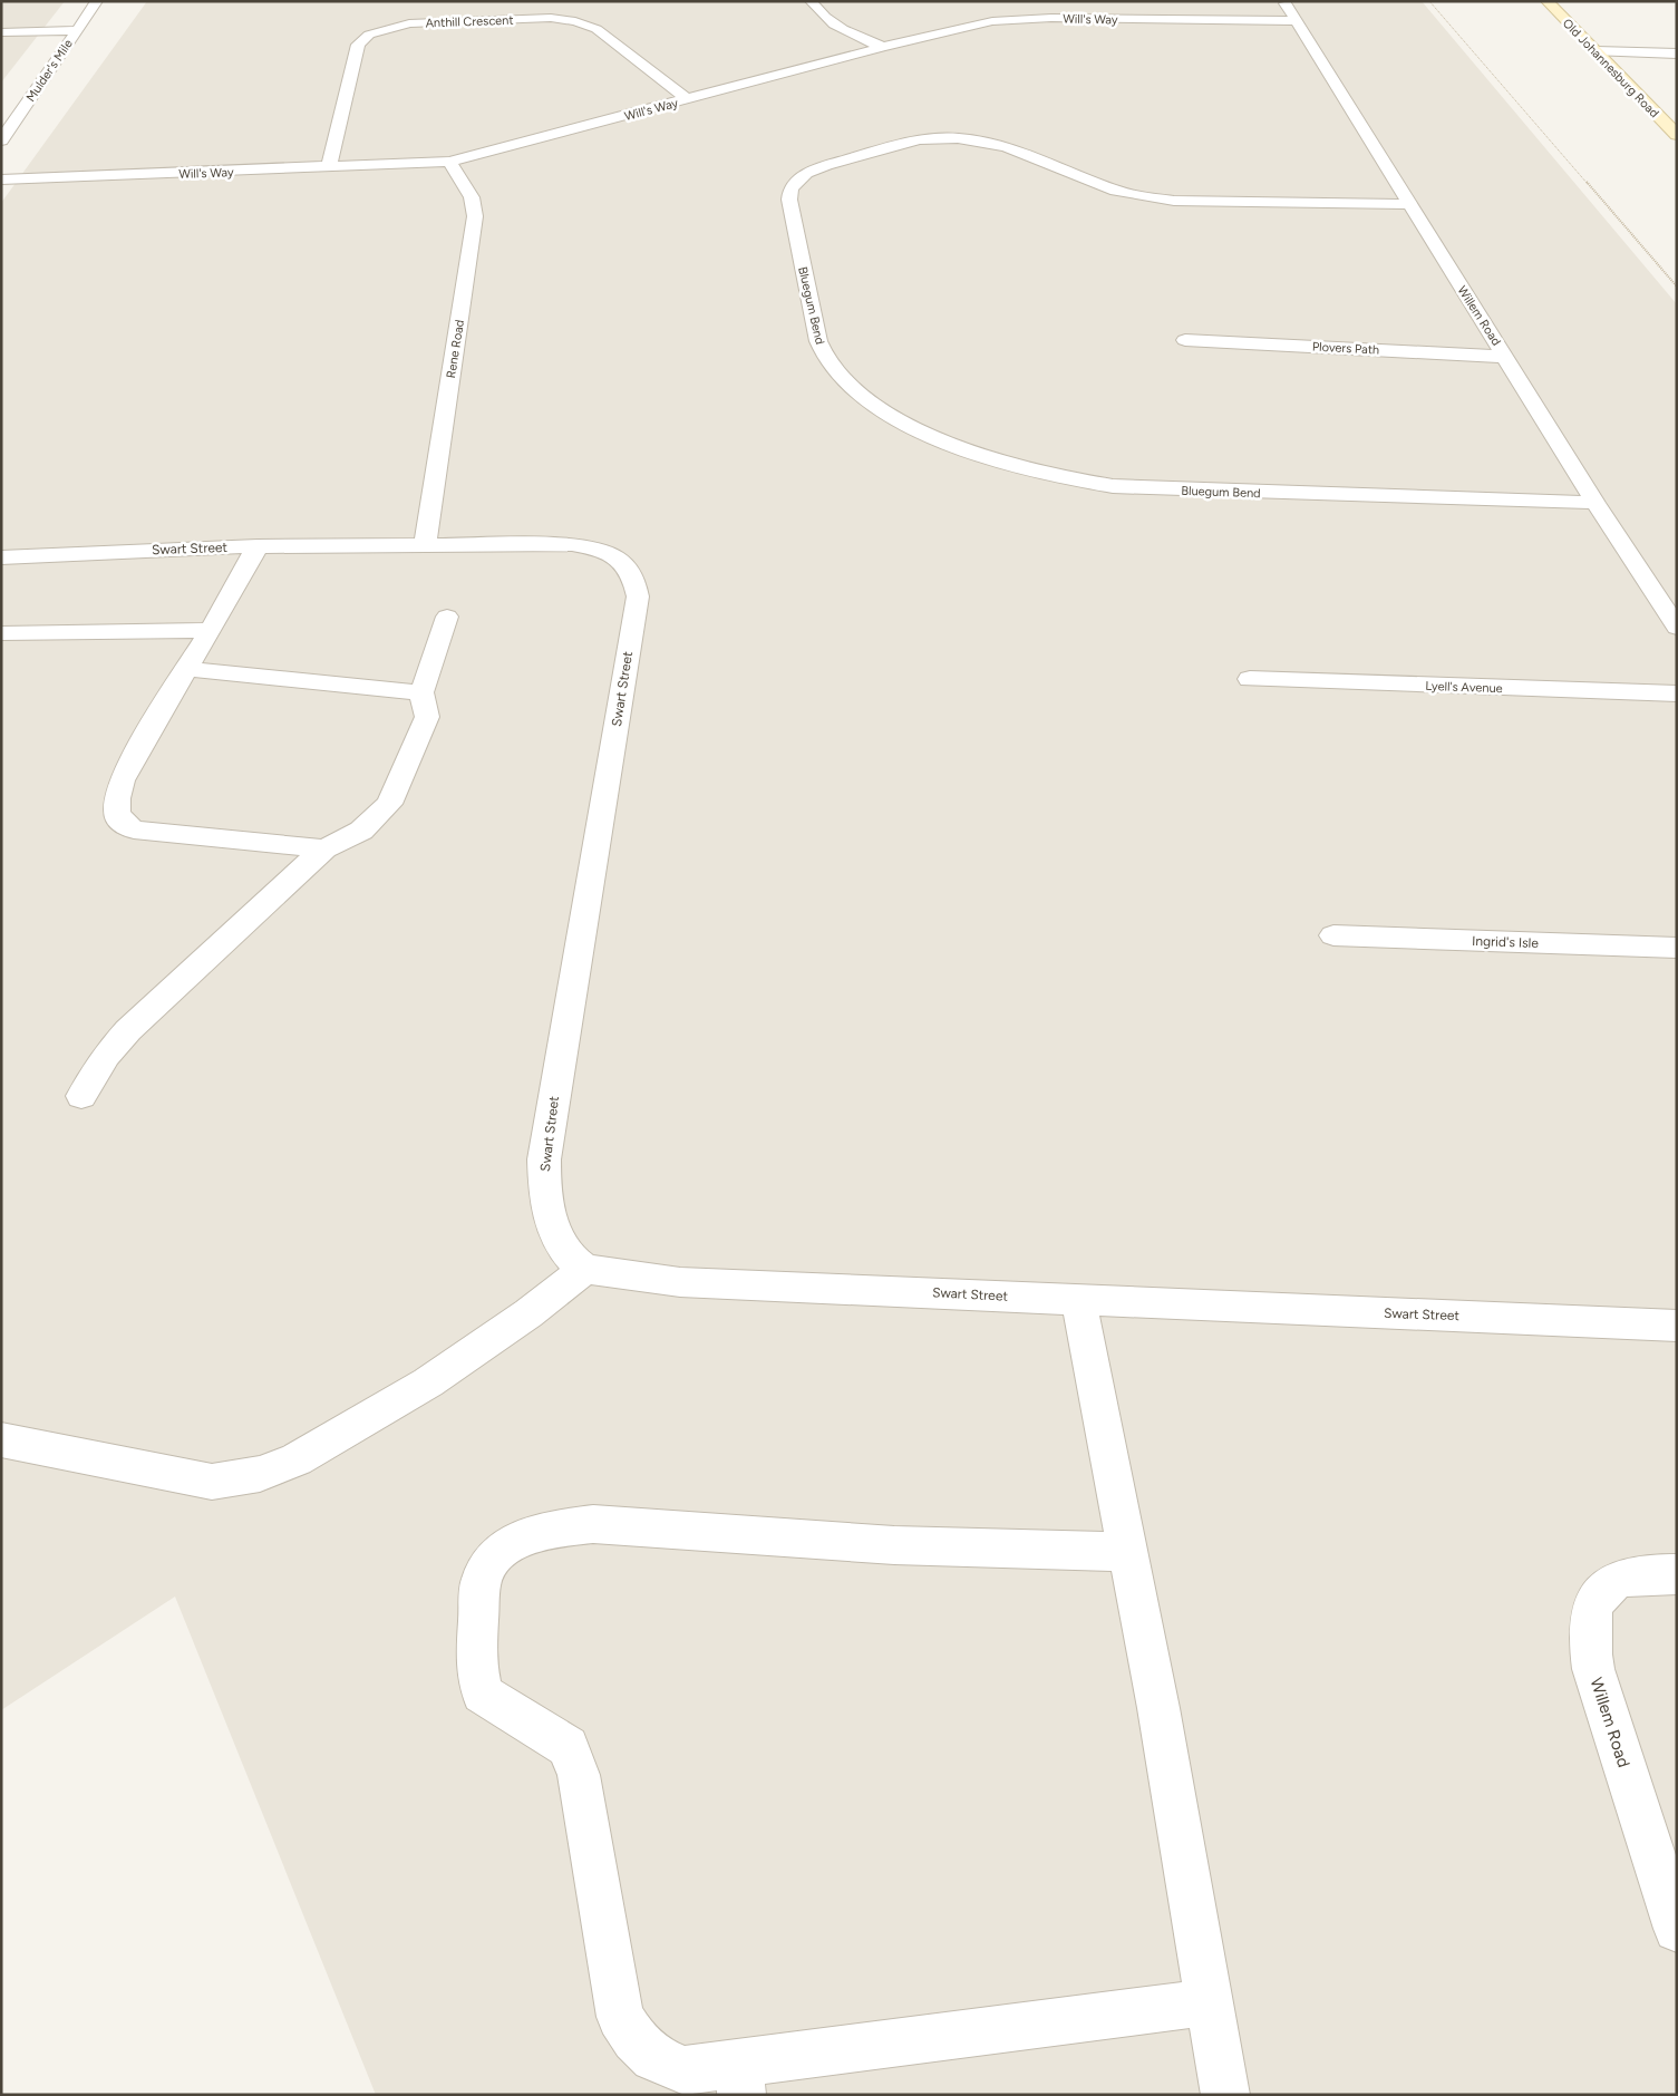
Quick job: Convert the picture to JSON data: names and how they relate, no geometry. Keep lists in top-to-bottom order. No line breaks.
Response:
{"streets":{"main road":["Old Johannesburg Road"],"street":["Will's Way","Anthill Crescent","Mulder's Mile","Bluegum Bend","Willem Road","Plovers Path","Rene Road","Swart Street","Lyell's Avenue","Ingrid's Isle"]},"crossings":[["Will's Way","Anthill Crescent"],["Will's Way","Willem Road"],["Will's Way","Rene Road"],["Bluegum Bend","Willem Road"],["Willem Road","Plovers Path"],["Rene Road","Swart Street"]]}
